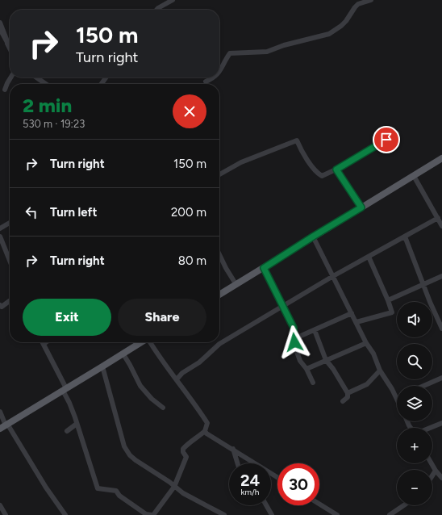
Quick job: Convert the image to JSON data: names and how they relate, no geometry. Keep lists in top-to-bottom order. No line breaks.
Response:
{"page":{"turn":["150 m","Turn right"],"heading":["2 min","530 m · 19:23"],"list":[{"name":"Turn right","value":"150 m"},{"name":"Turn left","value":"200 m"},{"name":"Turn right","value":"80 m"}],"buttons":["Exit","Share"],"map_buttons":["+","−"],"speed":"24 km/h","limit":"30"}}
